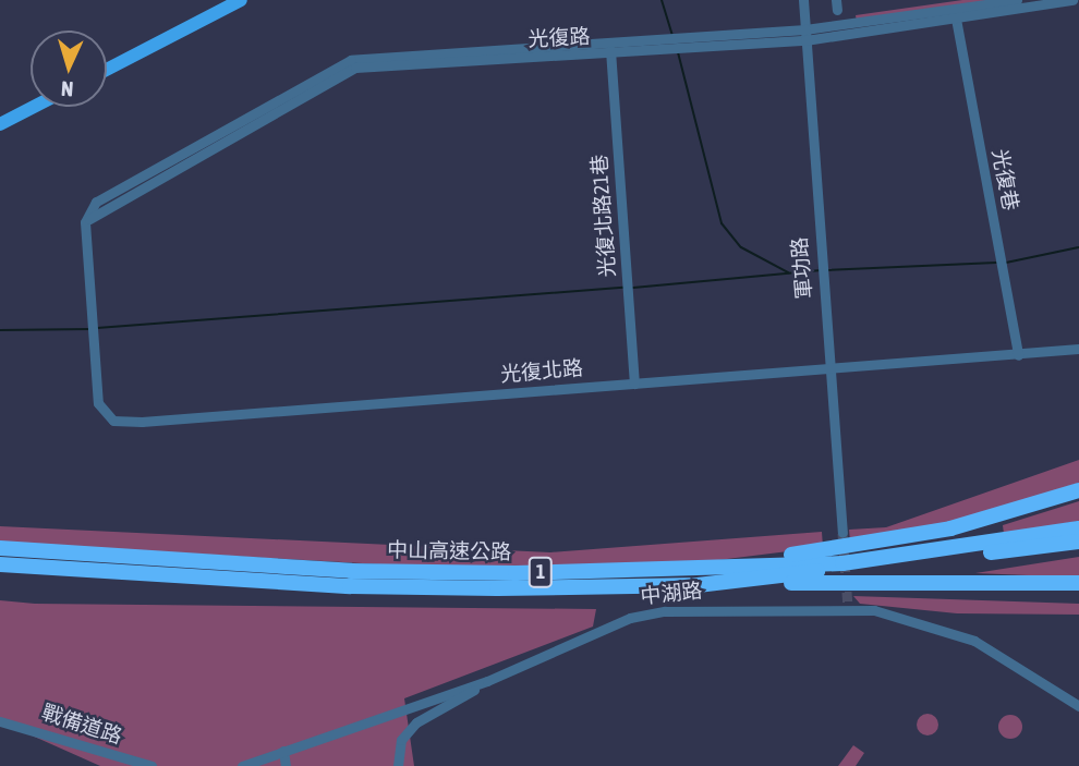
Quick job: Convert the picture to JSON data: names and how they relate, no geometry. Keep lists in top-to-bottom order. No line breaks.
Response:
{"streets":{"highway":["中山高速公路","1"],"street":["光復路","光復巷","光復北路21巷","軍功路","光復北路","中湖路","戰備道路"]},"crossings":[["光復路","光復巷"],["光復路","光復北路21巷"],["光復路","軍功路"],["光復路","光復北路"],["光復巷","光復北路"],["光復北路21巷","光復北路"],["軍功路","光復北路"]],"north":"bottom"}
